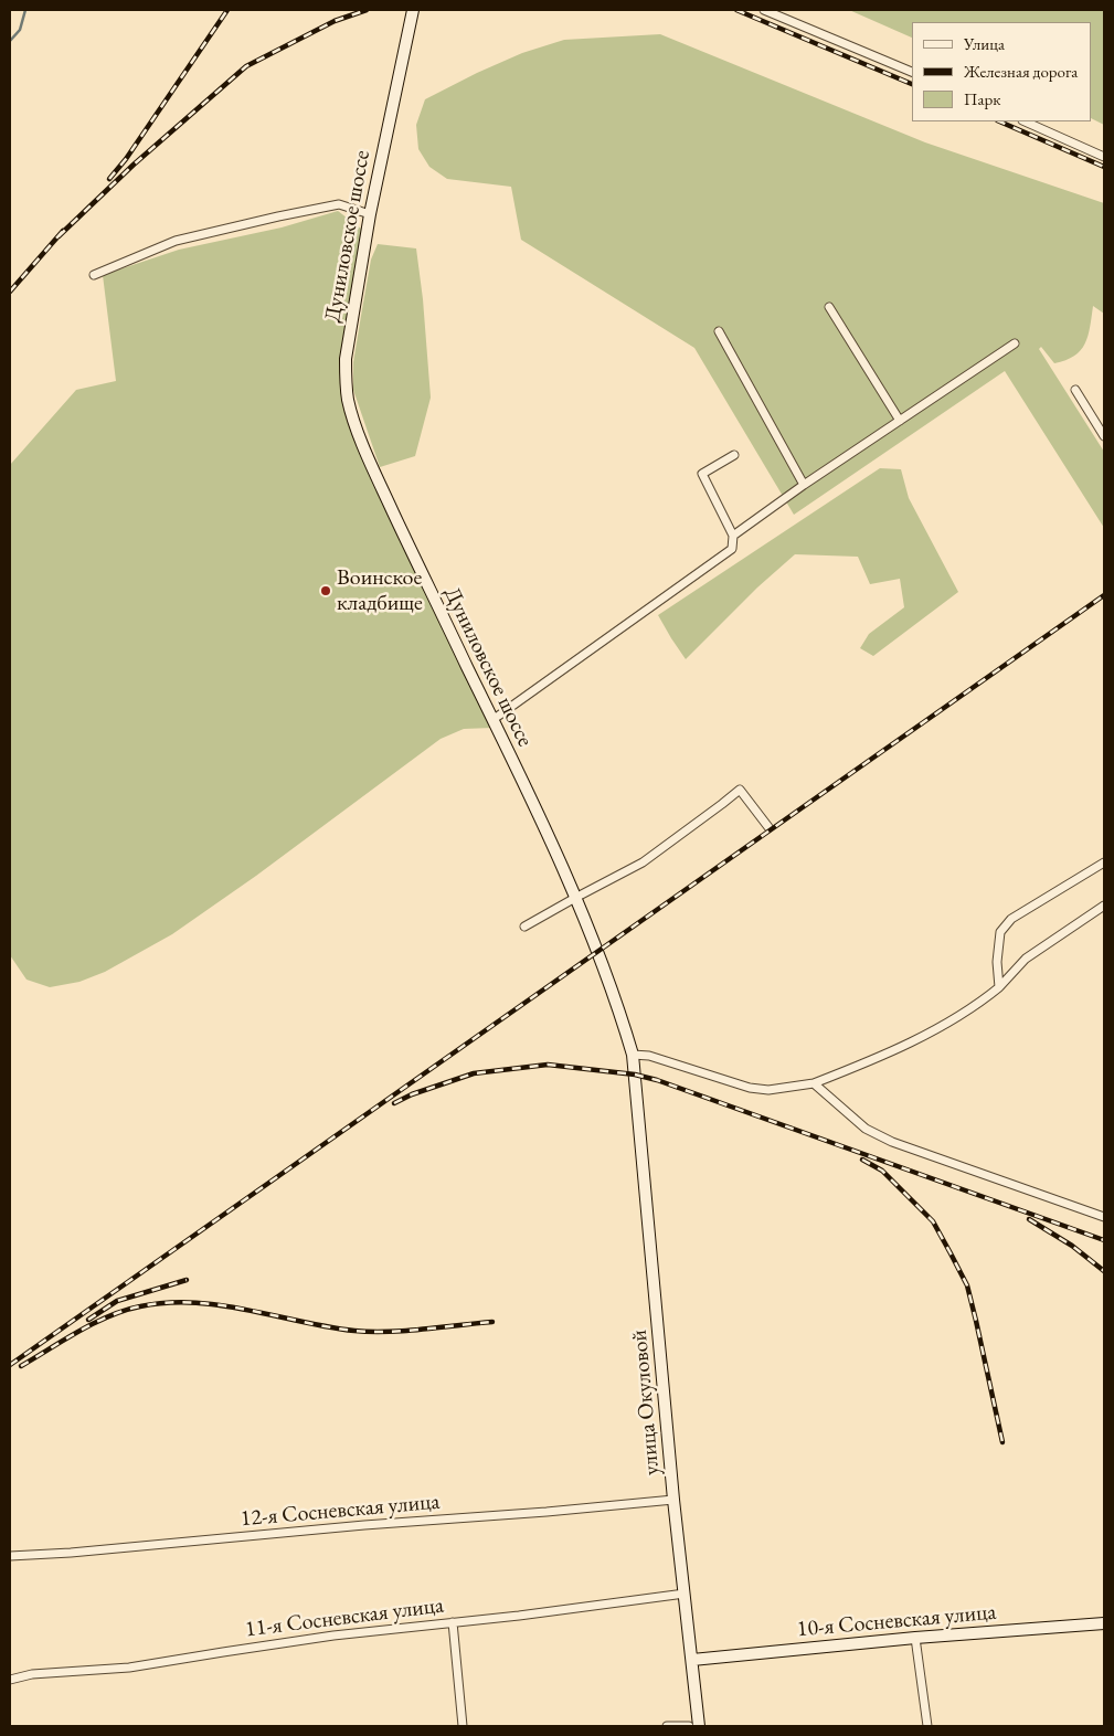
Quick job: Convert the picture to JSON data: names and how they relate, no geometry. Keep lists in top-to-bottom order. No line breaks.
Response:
{"streets":{"street":["Дуниловское шоссе","улица Окуловой","12-я Сосневская улица","11-я Сосневская улица","10-я Сосневская улица"]},"crossings":[["Дуниловское шоссе","улица Окуловой"],["улица Окуловой","12-я Сосневская улица"],["улица Окуловой","11-я Сосневская улица"],["улица Окуловой","10-я Сосневская улица"]],"places":["Воинское кладбище"],"legend":["Улица","Железная дорога","Парк"]}
